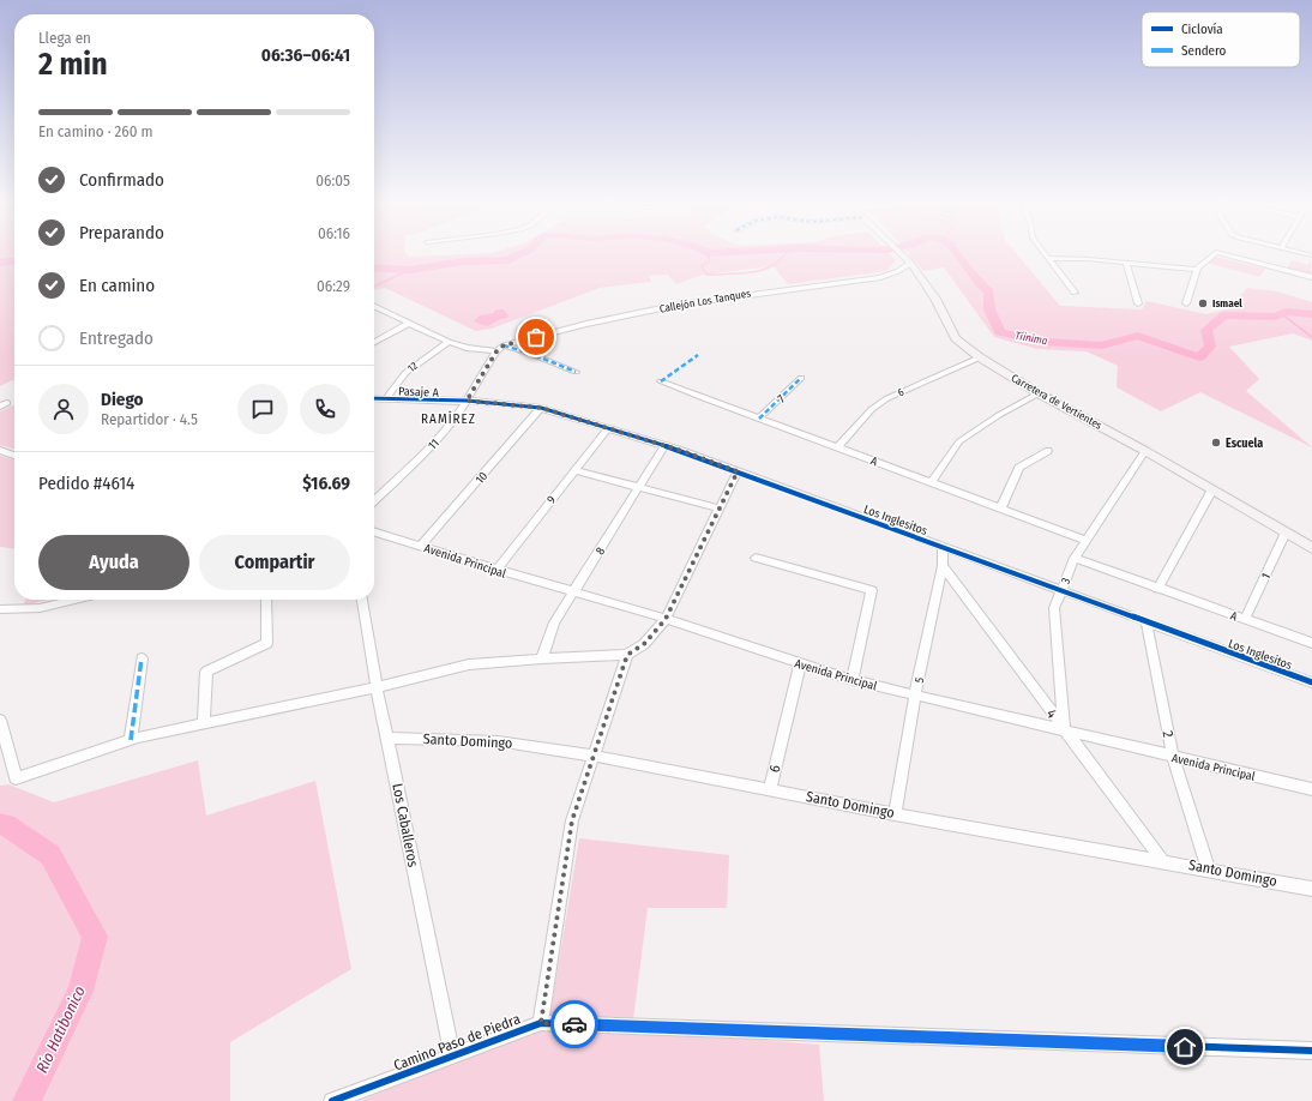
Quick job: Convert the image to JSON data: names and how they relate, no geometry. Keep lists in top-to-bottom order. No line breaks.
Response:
{"streets":{"main road":["Carretera de Vertientes"],"street":["Callejón Los Tanques","12","Pasaje A","6","7","11","A","10","9","Los Inglesitos","8","Avenida Principal","1","3","5","4","2","Santo Domingo","Los Caballeros","Camino Paso de Piedra"]},"crossings":[["Callejón Los Tanques","Carretera de Vertientes"],["Callejón Los Tanques","11"],["12","Pasaje A"],["Pasaje A","11"],["Pasaje A","Los Inglesitos"],["6","Carretera de Vertientes"],["6","A"],["6","Avenida Principal"],["6","Santo Domingo"],["7","A"],["Carretera de Vertientes","1"],["Carretera de Vertientes","3"],["11","Los Inglesitos"],["A","1"],["A","3"],["10","Los Inglesitos"],["10","Avenida Principal"],["9","Los Inglesitos"],["9","Avenida Principal"],["Los Inglesitos","8"],["Los Inglesitos","3"],["Los Inglesitos","5"],["Los Inglesitos","2"],["8","Avenida Principal"],["Avenida Principal","3"],["Avenida Principal","5"],["Avenida Principal","4"],["Avenida Principal","2"],["3","4"],["5","4"],["5","Santo Domingo"],["4","Santo Domingo"],["2","Santo Domingo"],["Santo Domingo","Los Caballeros"],["Los Caballeros","Camino Paso de Piedra"]],"districts":["RAMÍREZ"],"water":["Tíinima","Río Hatibonico"],"places":["Ismael","Escuela"],"legend":["Ciclovía","Sendero"],"page":{"heading":["2 min","Llega en","06:36–06:41"],"panel":["Diego","Repartidor · 4.5","Pedido #4614","$16.69"],"bar":"En camino · 260 m","list":[["Confirmado","06:05"],["Preparando","06:16"],["En camino","06:29"],"Entregado"],"buttons":["Ayuda","Compartir"]}}
